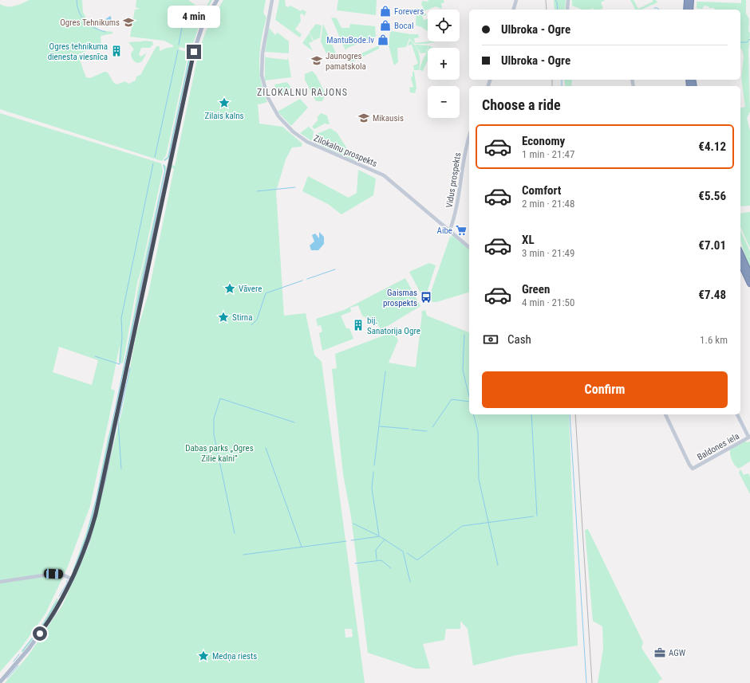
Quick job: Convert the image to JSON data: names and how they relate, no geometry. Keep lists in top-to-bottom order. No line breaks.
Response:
{"streets":{"main road":["Zilokalnu prospekts","Vidus prospekts","Baldones iela"]},"crossings":[["Zilokalnu prospekts","Vidus prospekts"]],"districts":["ZILOKALNU RAJONS"],"parks":["Dabas parks „Ogres Zilie kalni”"],"places":{"shop":["Forevers","Bocal","MantuBode.lv"],"school or university":["Ogres Tehnikums","Jaunogres pamatskola","Mikausis"],"building":["Ogres tehnikuma dienesta viesnīca","bij. Sanatorija Ogre"],"place":["Zilais kalns","Vāvere","Stirna","Medņa riests"],"supermarket":["Aibe"],"bus stop":["Gaismas prospekts"],"office":["AGW"]},"page":{"bubble":"4 min","map_buttons":["+","−"],"banner":["Ulbroka - Ogre","Ulbroka - Ogre"],"heading":"Choose a ride","list":[{"name":"Economy","note":"1 min · 21:47","value":"€4.12"},{"name":"Comfort","note":"2 min · 21:48","value":"€5.56"},{"name":"XL","note":"3 min · 21:49","value":"€7.01"},{"name":"Green","note":"4 min · 21:50","value":"€7.48"}],"pay":["Cash","1.6 km"],"buttons":"Confirm"}}
